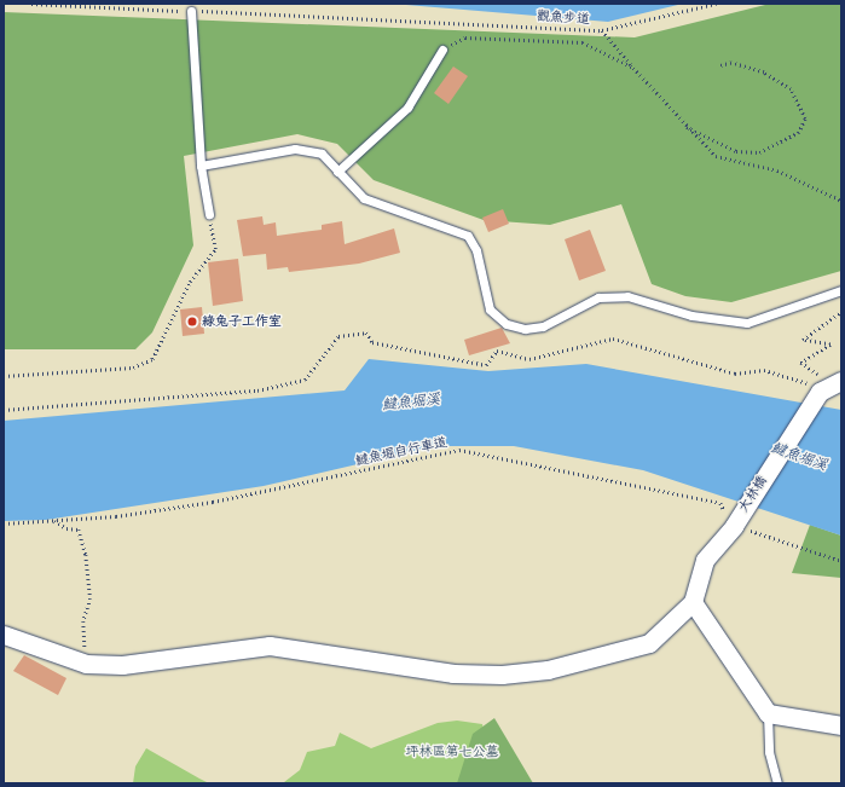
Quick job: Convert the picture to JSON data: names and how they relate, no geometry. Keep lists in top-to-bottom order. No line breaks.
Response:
{"streets":{"street":["大林橋"],"path":["觀魚步道","𩻸魚堀自行車道"]},"crossings":[["𩻸魚堀自行車道","大林橋"]],"water":["𩻸魚堀溪"],"parks":["坪林區第七公墓"],"places":["綠兔子工作室"]}
